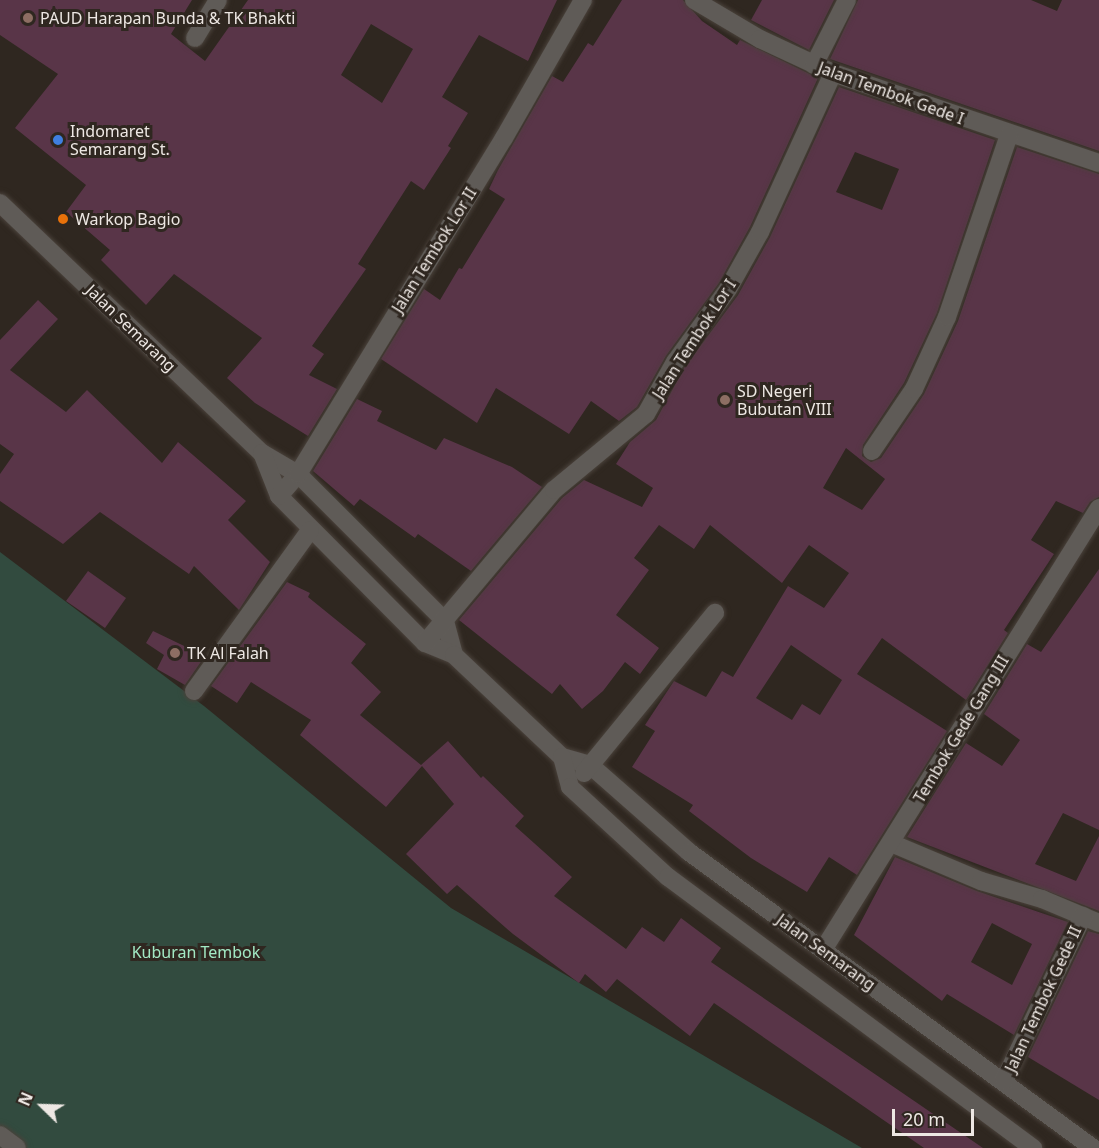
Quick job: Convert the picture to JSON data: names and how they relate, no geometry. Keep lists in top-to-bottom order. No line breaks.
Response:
{"streets":{"street":["Jalan Tembok Gede I","Jalan Tembok Lor II","Jalan Semarang","Jalan Tembok Lor I","Tembok Gede Gang III","Jalan Tembok Gede II"]},"crossings":[["Jalan Tembok Gede I","Jalan Tembok Lor I"],["Jalan Tembok Lor II","Jalan Semarang"],["Jalan Semarang","Jalan Tembok Lor I"],["Jalan Semarang","Tembok Gede Gang III"],["Jalan Semarang","Jalan Tembok Gede II"],["Tembok Gede Gang III","Jalan Tembok Gede II"]],"parks":["Kuburan Tembok"],"places":["PAUD Harapan Bunda & TK Bhakti","Indomaret Semarang St.","Warkop Bagio","SD Negeri Bubutan VIII","TK Al Falah"],"scale_bar":"20 m","north":"top left"}
